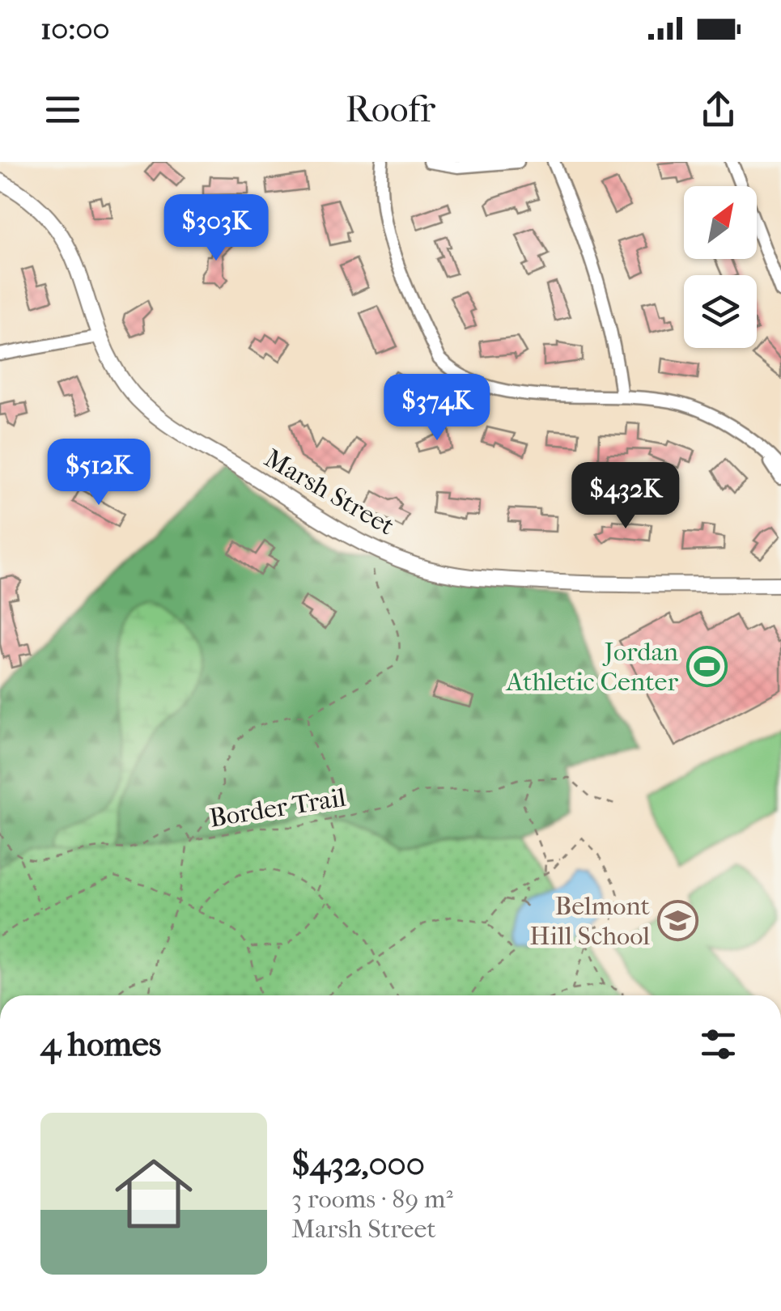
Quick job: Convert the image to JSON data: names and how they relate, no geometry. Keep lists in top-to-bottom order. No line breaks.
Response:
{"streets":{"street":["Marsh Street"],"path":["Border Trail"]},"places":{"sports":["Jordan Athletic Center"],"school or university":["Belmont Hill School"]},"north":"top right","page":{"status":"10:00","header":"Roofr","price":["$303K","$374K","$512K","$432K"],"heading":"4 homes","list":[{"name":"$432,000","note":"3 rooms · 89 m² · Marsh Street"}]}}
